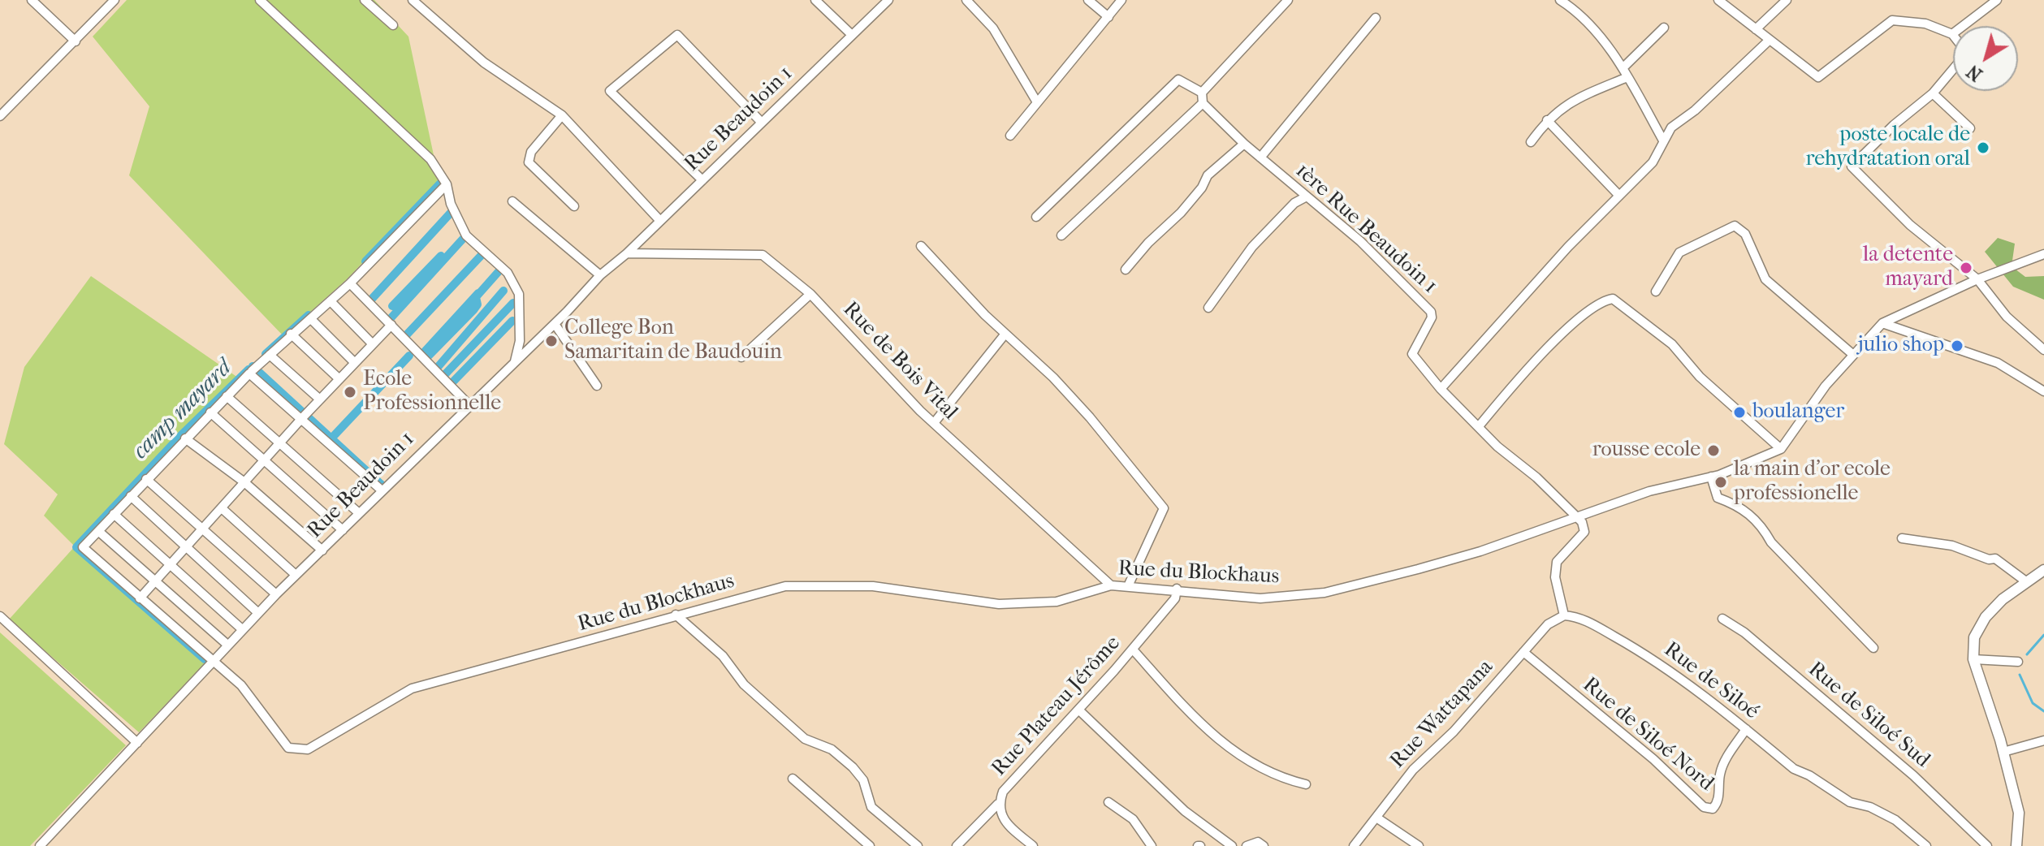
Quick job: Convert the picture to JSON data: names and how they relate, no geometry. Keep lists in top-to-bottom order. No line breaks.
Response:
{"streets":{"street":["Rue Beaudoin 1","1ère Rue Beaudoin 1","Rue de Bois Vital","Rue du Blockhaus","Rue de Siloé","Rue Plateau Jérôme","Rue Wattapana","Rue de Siloé Sud","Rue de Siloé Nord"]},"crossings":[["Rue Beaudoin 1","Rue de Bois Vital"],["Rue Beaudoin 1","Rue du Blockhaus"],["1ère Rue Beaudoin 1","Rue du Blockhaus"],["Rue de Bois Vital","Rue du Blockhaus"],["Rue du Blockhaus","Rue Plateau Jérôme"],["Rue de Siloé","Rue Wattapana"],["Rue de Siloé","Rue de Siloé Nord"],["Rue Wattapana","Rue de Siloé Nord"]],"water":["camp mayard"],"places":["poste locale de rehydratation oral","la detente mayard","College Bon Samaritain de Baudouin","julio shop","Ecole Professionnelle","boulanger","rousse ecole","la main d'or ecole professionelle"],"north":"bottom left"}
